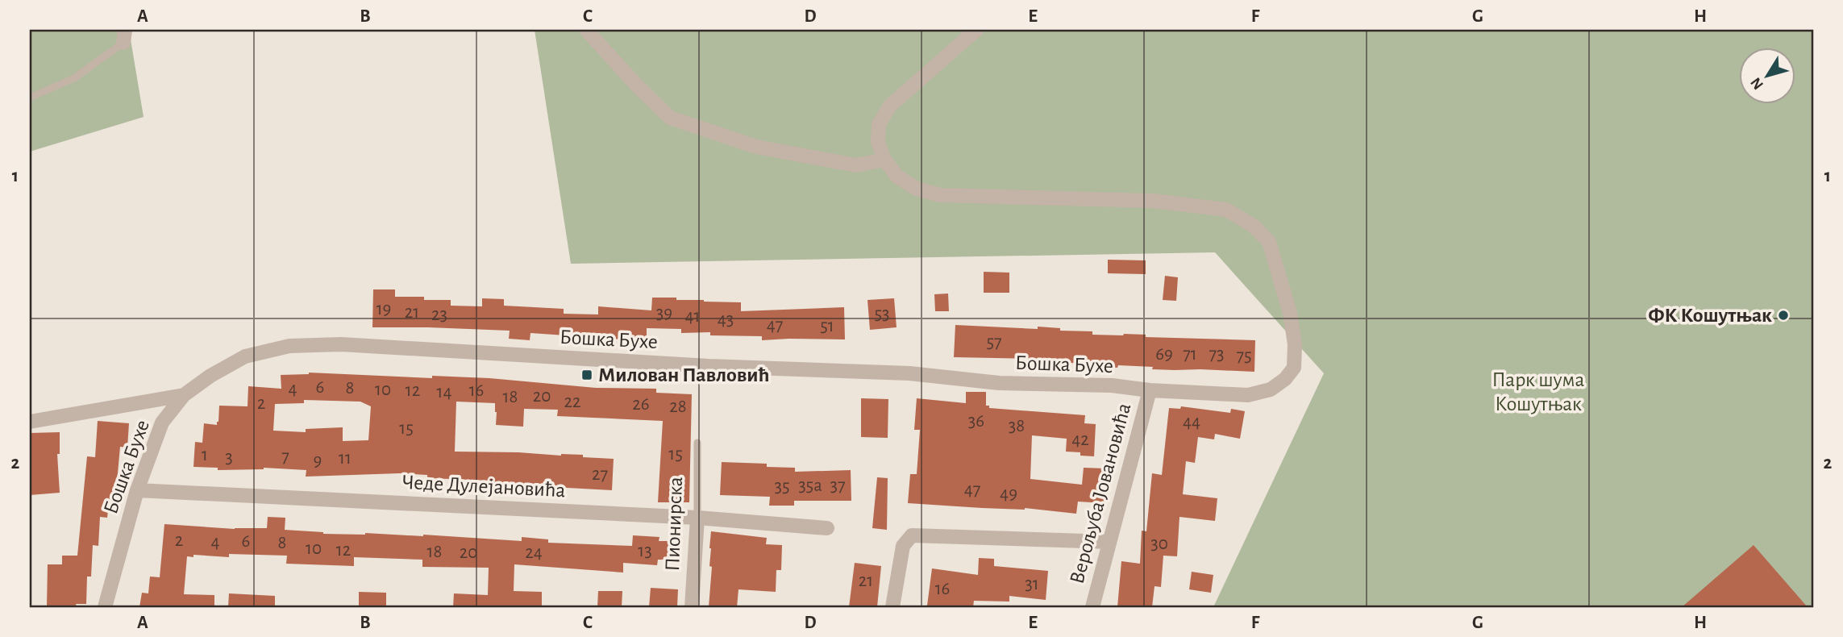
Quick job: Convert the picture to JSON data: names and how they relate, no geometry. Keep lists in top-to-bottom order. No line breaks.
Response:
{"streets":{"street":["Бошка Бухе","Чеде Дулејановића","Верољуба Јовановића","Пионирска"]},"crossings":[["Бошка Бухе","Чеде Дулејановића"],["Бошка Бухе","Верољуба Јовановића"],["Чеде Дулејановића","Пионирска"]],"parks":["Парк шума Кошутњак"],"places":{"other":["ФК Кошутњак"],"transit":["Милован Павловић"]},"house_numbers":["19","21","39","53","23","41","43","47","51","57","69","71","73","75","6","8","4","10","12","16","14","20","18","22","2","26","28","36","44","38","15","42","15","1","7","3","11","9","27","35a","37","35","47","49","2","6","4","8","30","10","12","13","18","20","24","21","31","16"],"north":"bottom left","grid":{"columns":["A","B","C","D","E","F","G","H"],"rows":["1","2"]}}
